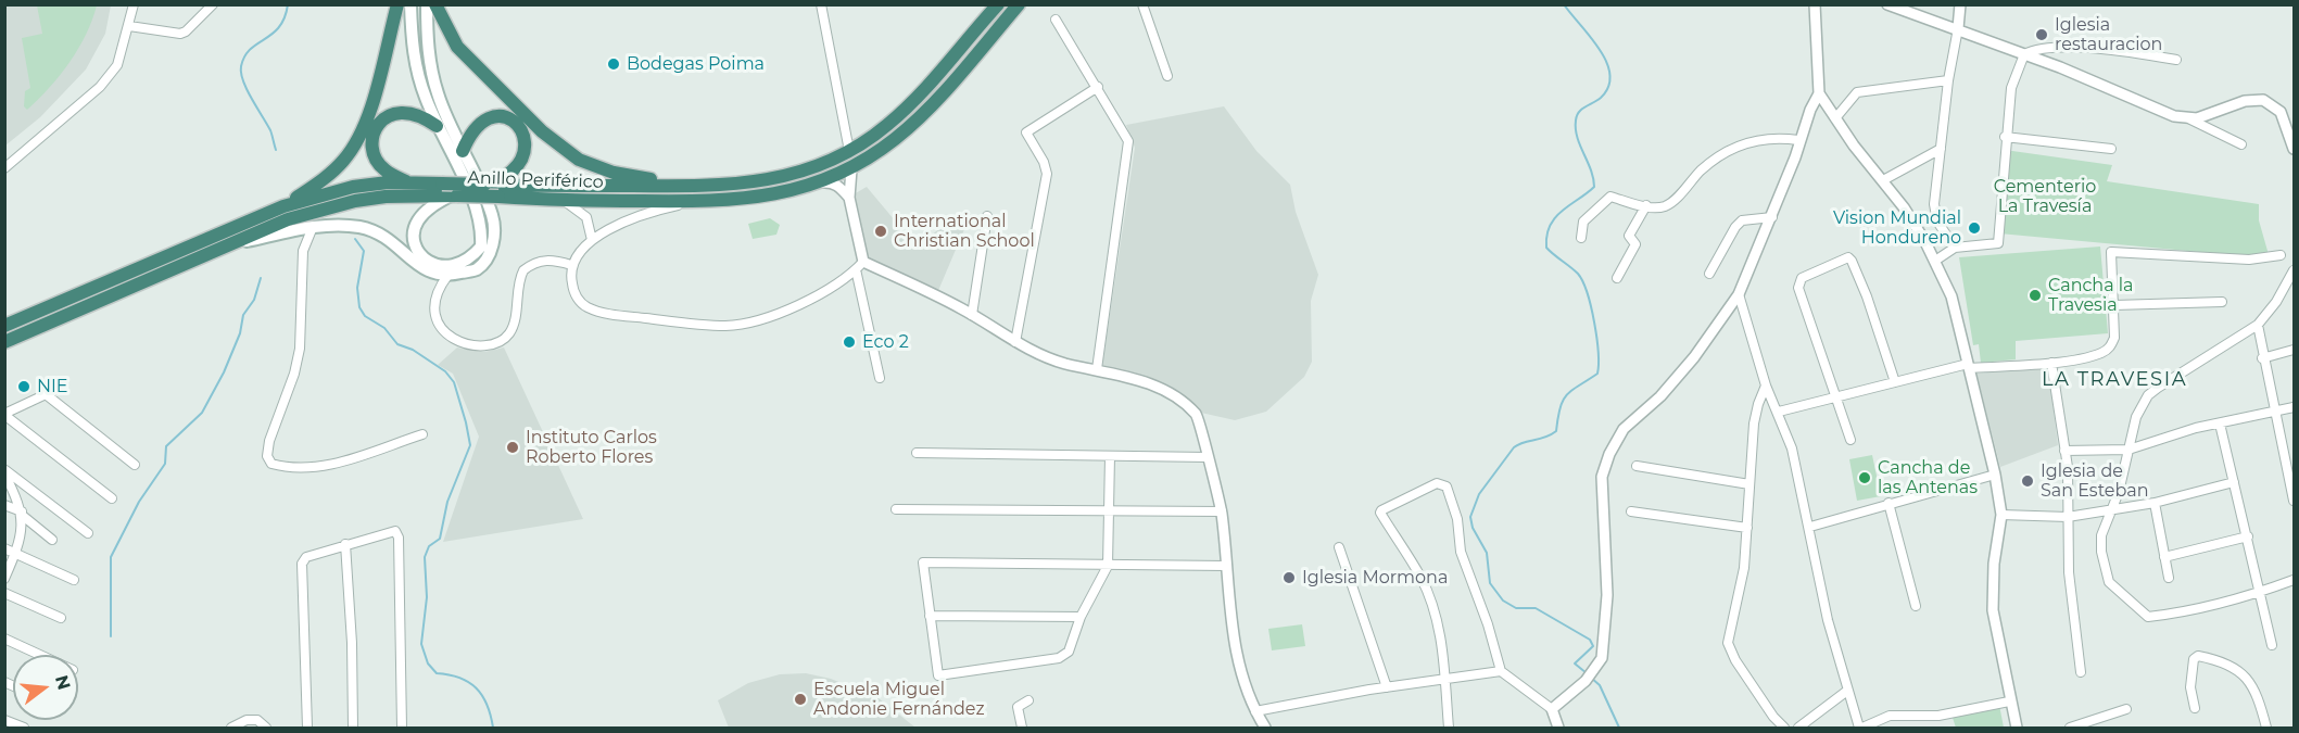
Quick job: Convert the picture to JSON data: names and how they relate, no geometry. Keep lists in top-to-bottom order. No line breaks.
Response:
{"streets":{"highway":["Anillo Periférico"]},"districts":["LA TRAVESIA"],"parks":["Cementerio La Travesía"],"places":["Iglesia restauracion","Bodegas Poima","Vision Mundial Hondureno","International Christian School","Cancha la Travesia","Eco 2","NIE","Instituto Carlos Roberto Flores","Cancha de las Antenas","Iglesia de San Esteban","Iglesia Mormona","Escuela Miguel Andonie Fernández"],"north":"right"}
